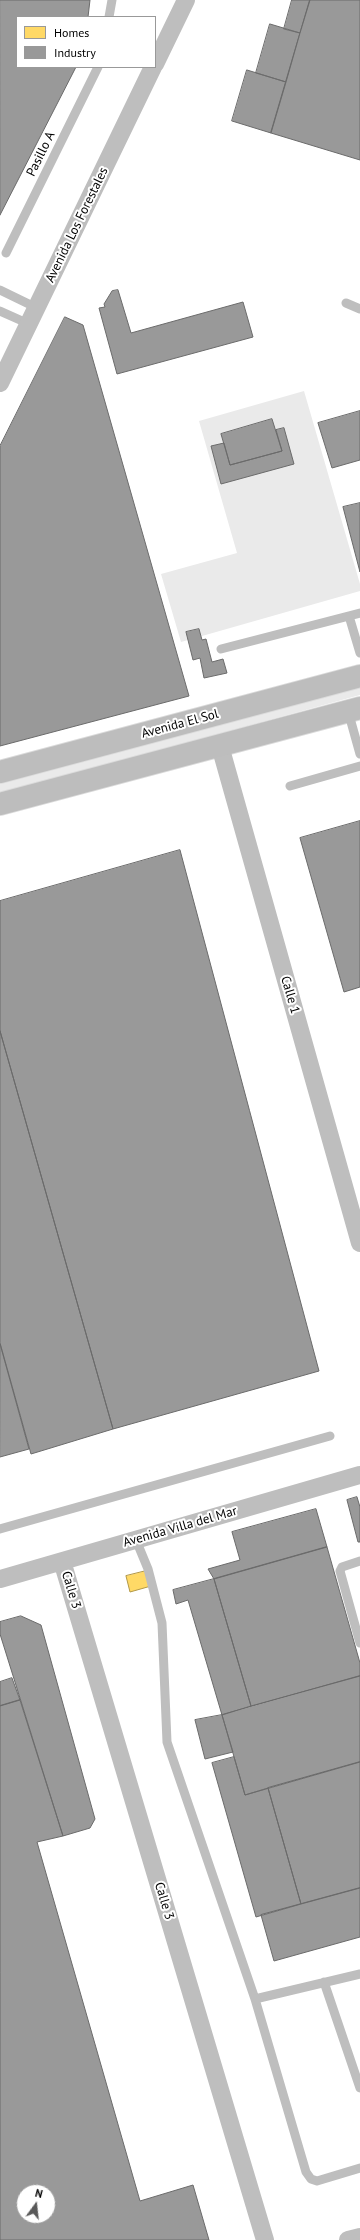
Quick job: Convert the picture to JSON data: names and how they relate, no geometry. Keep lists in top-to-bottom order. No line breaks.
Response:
{"streets":{"main road":["Avenida El Sol"],"street":["Avenida Los Forestales","Calle 1","Avenida Villa del Mar","Calle 3"],"lane":["Pasillo A"]},"crossings":[["Avenida Villa del Mar","Calle 3"]],"legend":["Homes","Industry"],"north":"top"}
